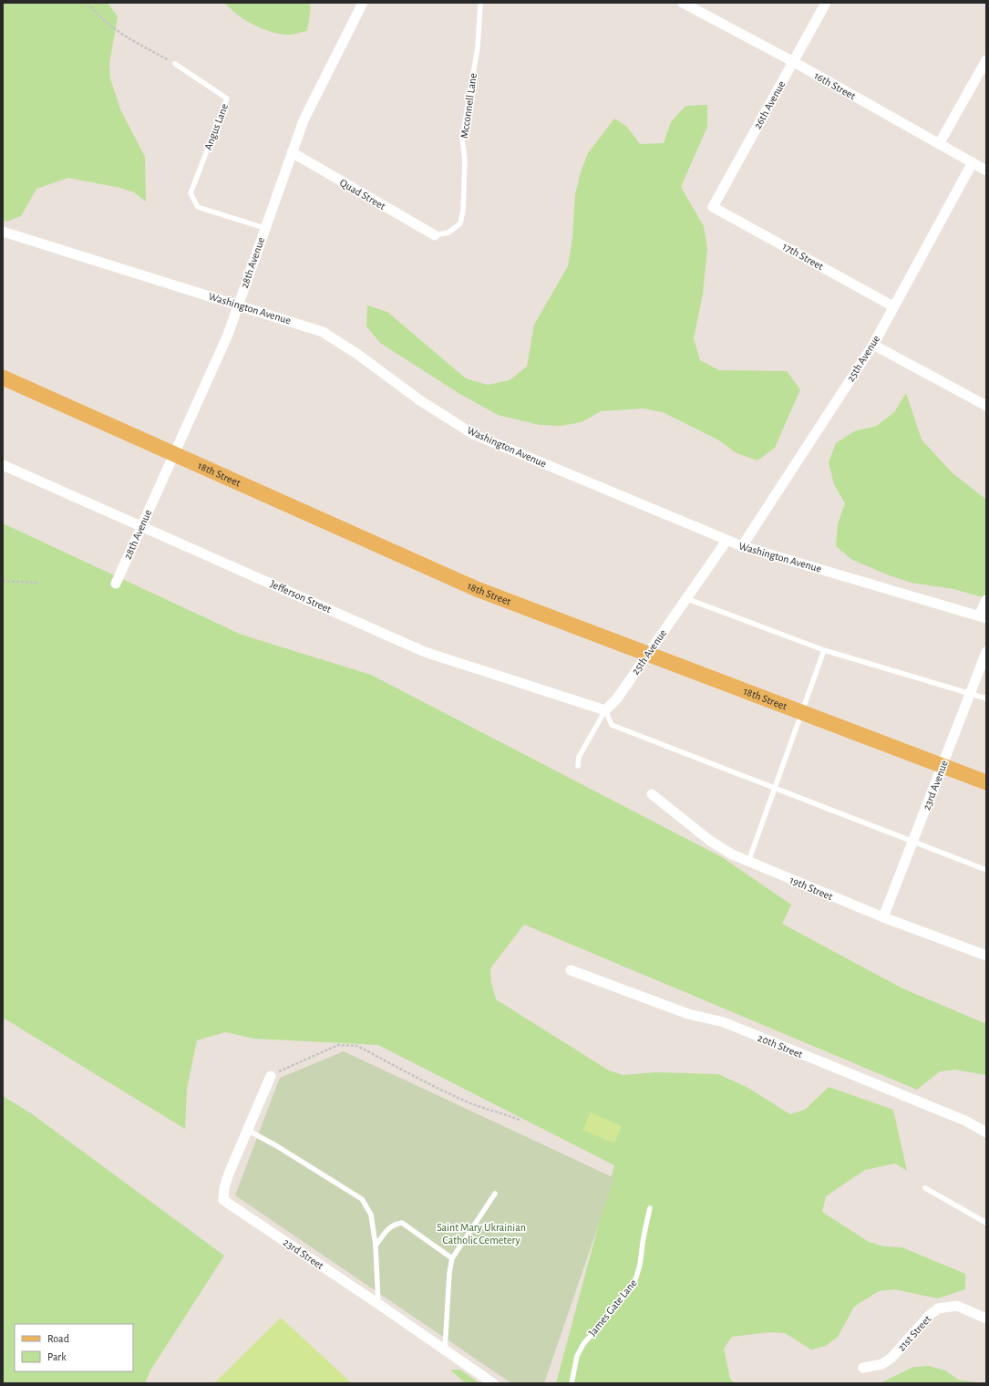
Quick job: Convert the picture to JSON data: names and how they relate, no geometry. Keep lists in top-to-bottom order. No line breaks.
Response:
{"streets":{"main road":["18th Street"],"street":["16th Street","26th Avenue","Quad Street","17th Street","28th Avenue","Washington Avenue","25th Avenue","Jefferson Street","23rd Avenue","19th Street","20th Street","23rd Street","21st Street"],"lane":["Mcconnell Lane","Angus Lane","James Gate Lane"]},"crossings":[["16th Street","26th Avenue"],["16th Street","25th Avenue"],["26th Avenue","17th Street"],["Mcconnell Lane","Quad Street"],["Angus Lane","28th Avenue"],["Quad Street","28th Avenue"],["17th Street","25th Avenue"],["28th Avenue","Washington Avenue"],["28th Avenue","18th Street"],["28th Avenue","Jefferson Street"],["Washington Avenue","25th Avenue"],["25th Avenue","18th Street"],["25th Avenue","Jefferson Street"],["18th Street","23rd Avenue"],["23rd Avenue","19th Street"]],"parks":["Saint Mary Ukrainian Catholic Cemetery"],"legend":["Road","Park"]}
